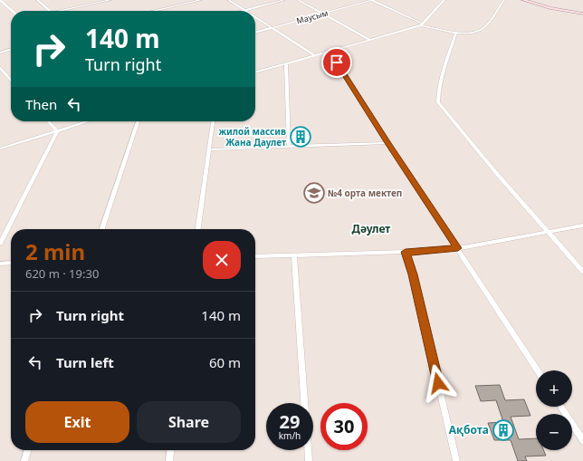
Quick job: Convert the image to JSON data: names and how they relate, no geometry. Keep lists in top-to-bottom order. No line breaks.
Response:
{"streets":{"street":["Маусым"]},"districts":["Дәулет"],"places":{"building":["жилой массив Жана Даулет","Ақбота"],"school or university":["№4 орта мектеп"]},"page":{"turn":["140 m","Turn right"],"then":"Then","heading":["2 min","620 m · 19:30"],"list":[{"name":"Turn right","value":"140 m"},{"name":"Turn left","value":"60 m"}],"map_buttons":["+","−"],"buttons":["Exit","Share"],"speed":"29 km/h","limit":"30"}}
